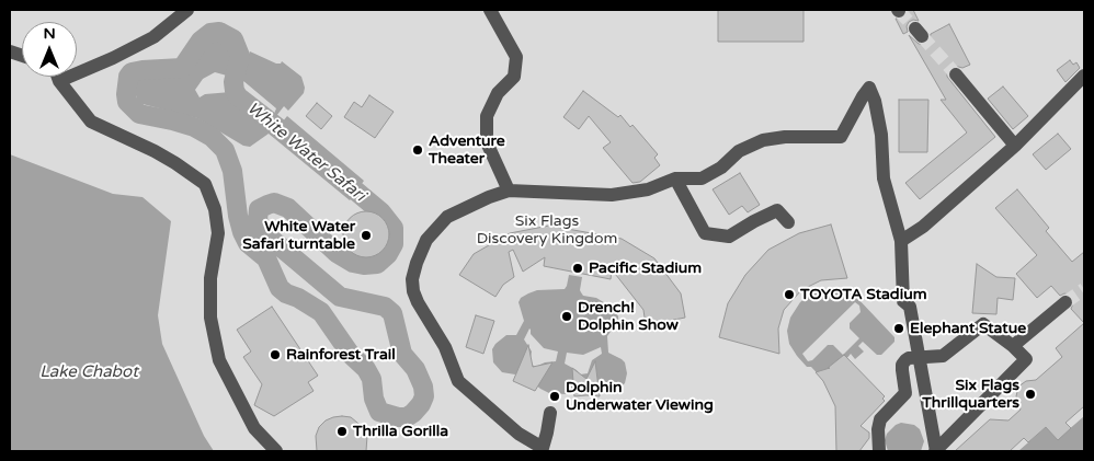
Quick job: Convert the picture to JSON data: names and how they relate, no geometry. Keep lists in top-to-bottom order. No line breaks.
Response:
{"water":["White Water Safari","Lake Chabot"],"parks":["Six Flags Discovery Kingdom"],"places":["Adventure Theater","White Water Safari turntable","Pacific Stadium","TOYOTA Stadium","Drench! Dolphin Show","Elephant Statue","Rainforest Trail","Six Flags Thrillquarters","Dolphin Underwater Viewing","Thrilla Gorilla"],"north":"top"}
